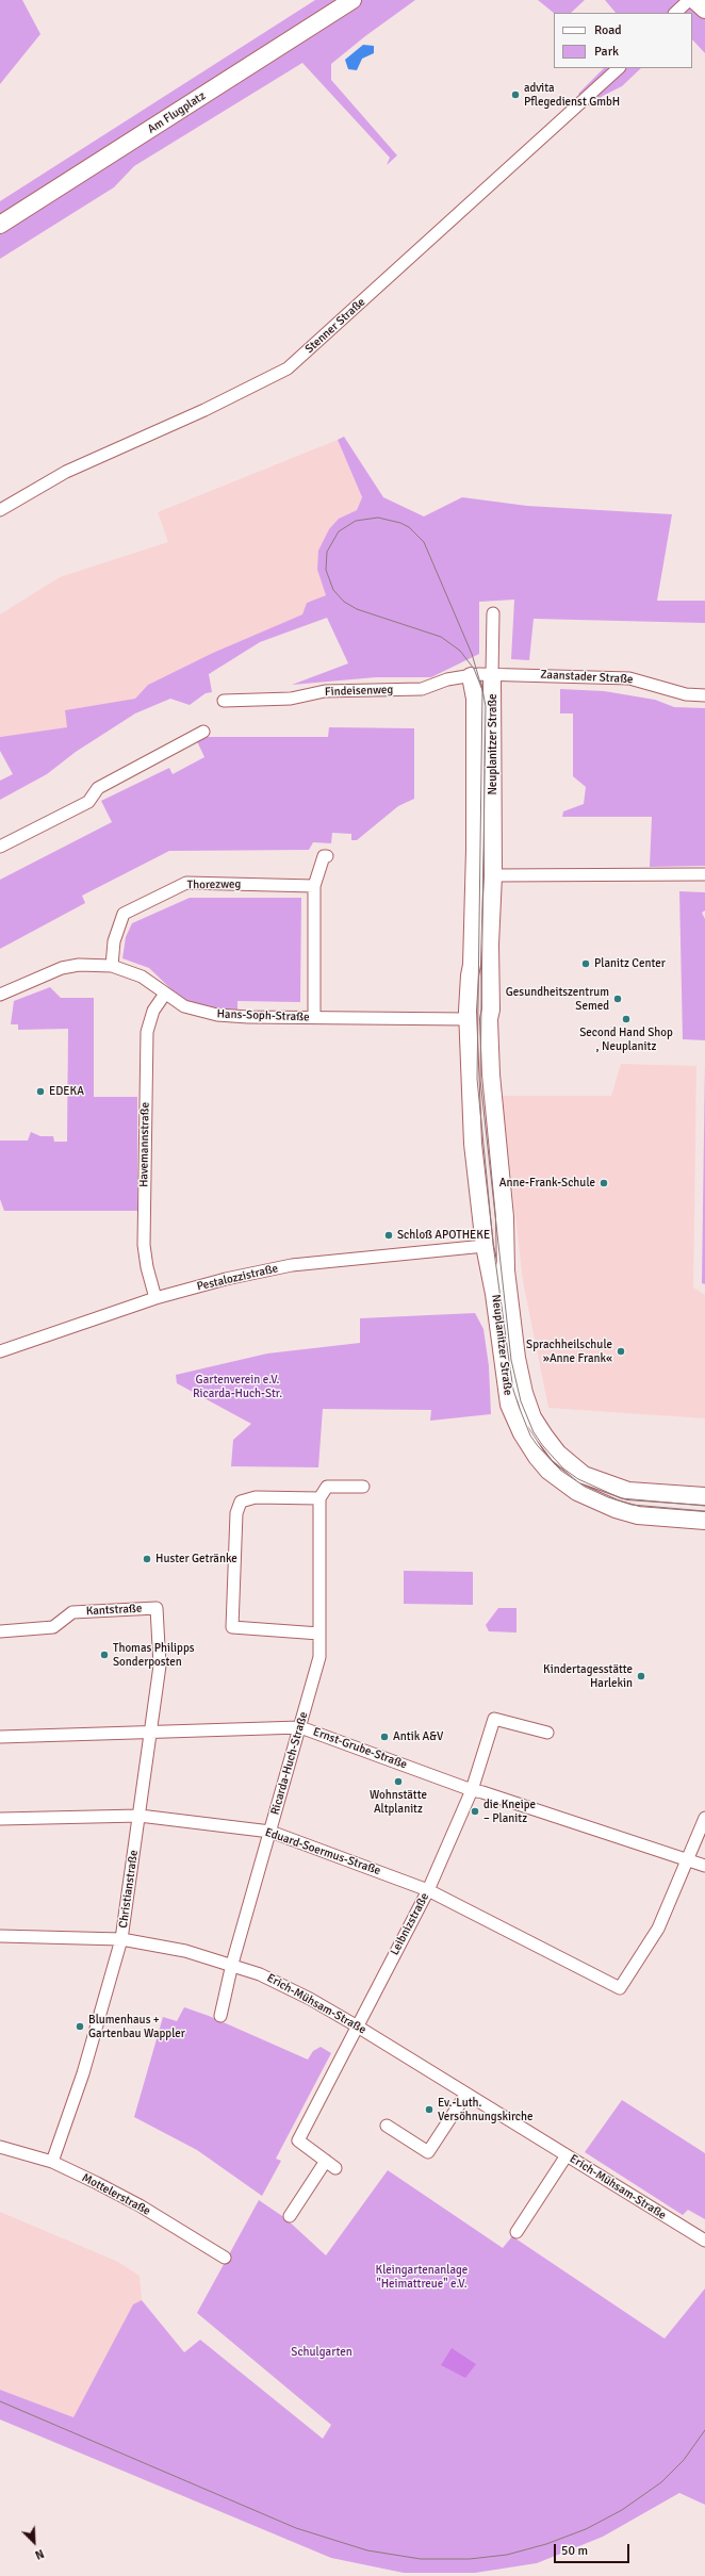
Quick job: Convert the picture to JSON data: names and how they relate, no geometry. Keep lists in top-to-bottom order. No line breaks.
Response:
{"streets":{"street":["Am Flugplatz","Stenner Straße","Zaanstader Straße","Findeisenweg","Neuplanitzer Straße","Thorezweg","Hans-Soph-Straße","Havemannstraße","Pestalozzistraße","Kantstraße","Ernst-Grube-Straße","Ricarda-Huch-Straße","Eduard-Soermus-Straße","Christianstraße","Leibnizstraße","Erich-Mühsam-Straße","Mottelerstraße"]},"crossings":[["Zaanstader Straße","Findeisenweg"],["Zaanstader Straße","Neuplanitzer Straße"],["Findeisenweg","Neuplanitzer Straße"],["Neuplanitzer Straße","Hans-Soph-Straße"],["Neuplanitzer Straße","Pestalozzistraße"],["Thorezweg","Hans-Soph-Straße"],["Hans-Soph-Straße","Havemannstraße"],["Havemannstraße","Pestalozzistraße"],["Kantstraße","Christianstraße"],["Ernst-Grube-Straße","Ricarda-Huch-Straße"],["Ernst-Grube-Straße","Eduard-Soermus-Straße"],["Ernst-Grube-Straße","Christianstraße"],["Ernst-Grube-Straße","Leibnizstraße"],["Ricarda-Huch-Straße","Eduard-Soermus-Straße"],["Ricarda-Huch-Straße","Erich-Mühsam-Straße"],["Eduard-Soermus-Straße","Christianstraße"],["Eduard-Soermus-Straße","Leibnizstraße"],["Christianstraße","Erich-Mühsam-Straße"],["Christianstraße","Mottelerstraße"],["Leibnizstraße","Erich-Mühsam-Straße"]],"parks":["Gartenverein e.V. Ricarda-Huch-Str.","Kleingartenanlage \"Heimattreue\" e.V.","Schulgarten"],"places":["advita Pflegedienst GmbH","Planitz Center","Gesundheitszentrum Semed","Second Hand Shop , Neuplanitz","EDEKA","Anne-Frank-Schule","Schloß APOTHEKE","Sprachheilschule »Anne Frank«","Huster Getränke","Thomas Philipps Sonderposten","Kindertagesstätte Harlekin","Antik A&V","Wohnstätte Altplanitz","die Kneipe – Planitz","Blumenhaus + Gartenbau Wappler","Ev.-Luth. Versöhnungskirche"],"legend":["Road","Park"],"scale_bar":"50 m","north":"bottom right"}
